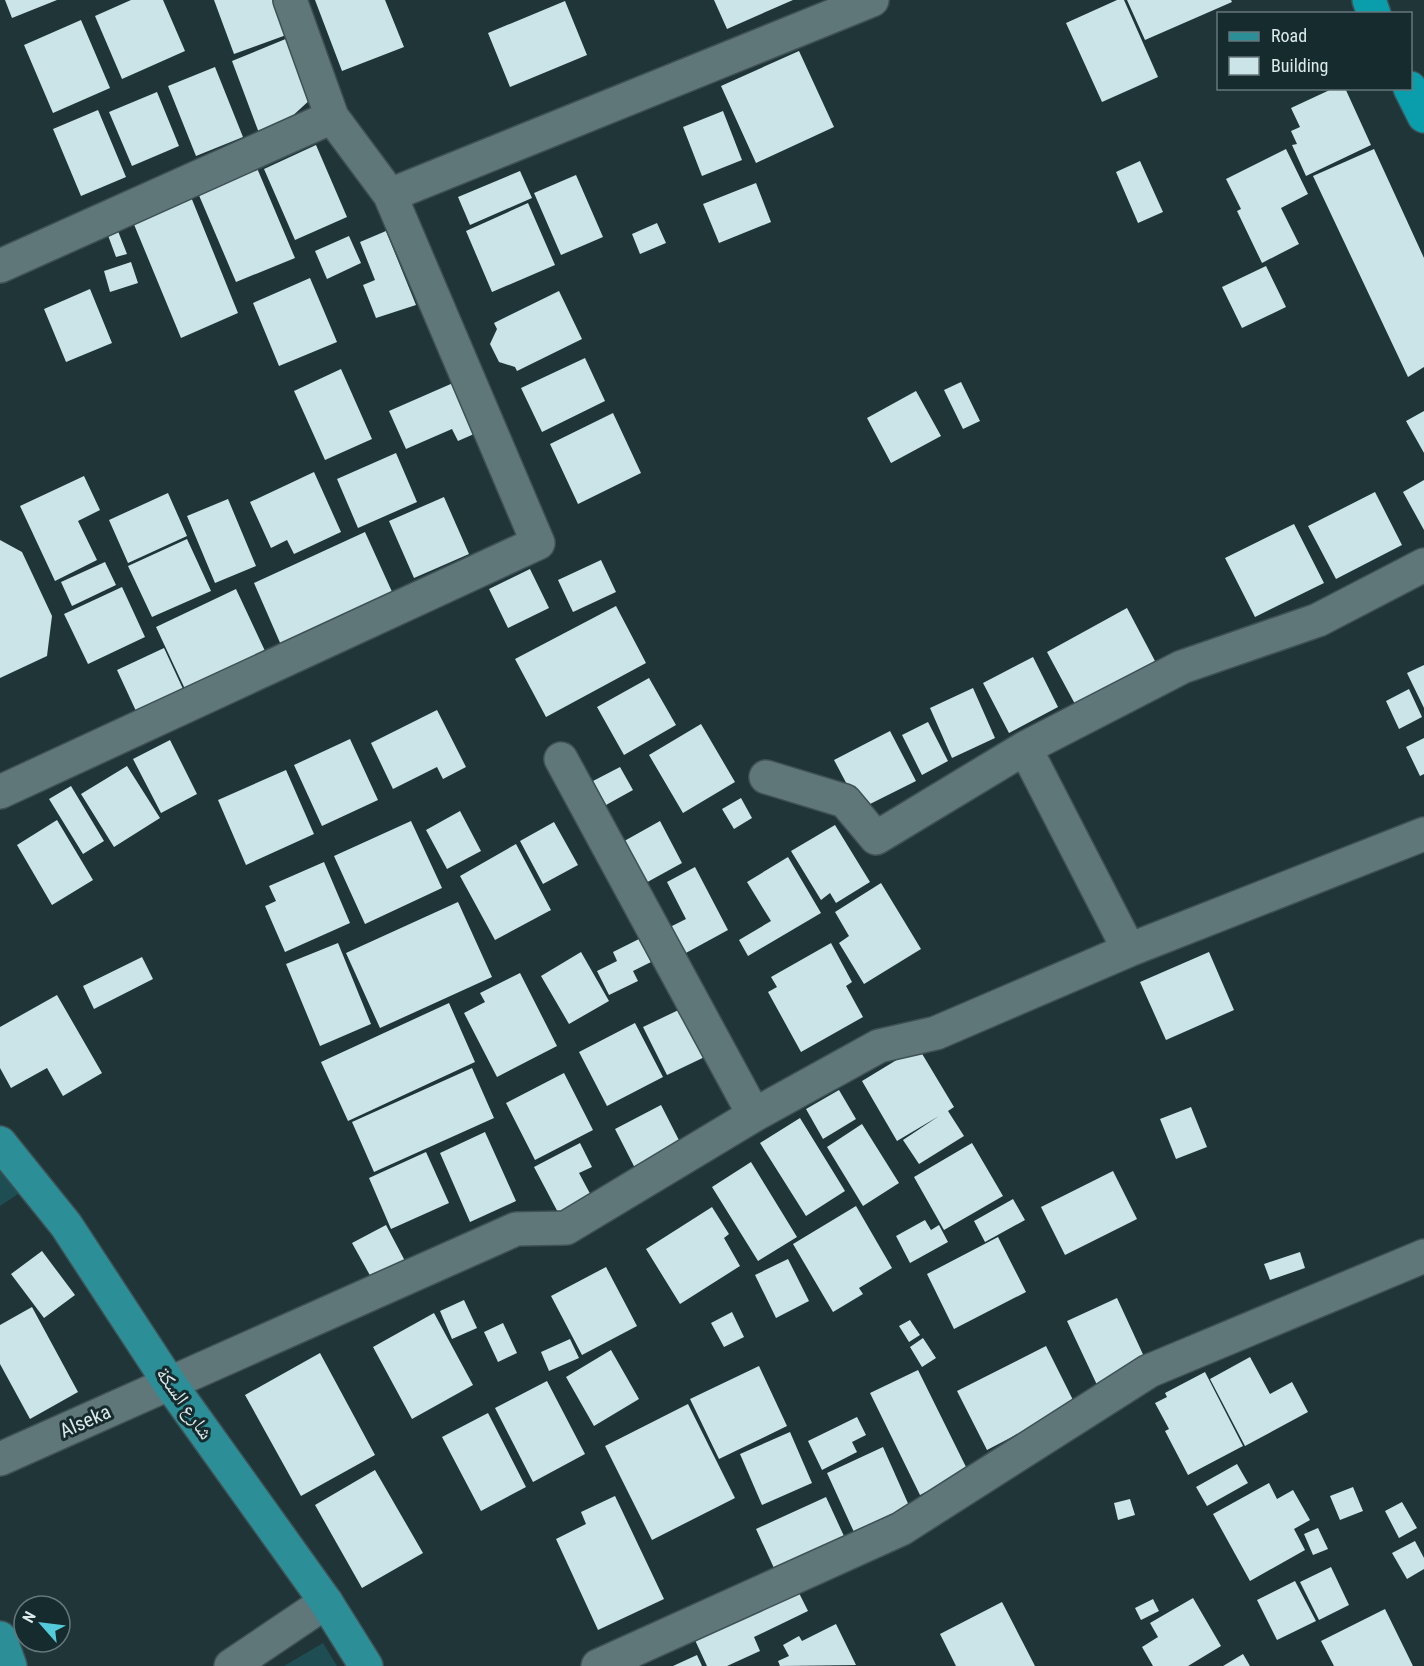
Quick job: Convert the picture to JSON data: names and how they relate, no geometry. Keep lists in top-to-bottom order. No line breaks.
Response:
{"streets":{"main road":["شارع السكة"],"street":["Alseka"]},"crossings":[["شارع السكة","Alseka"]],"legend":["Road","Building"],"north":"top left"}
